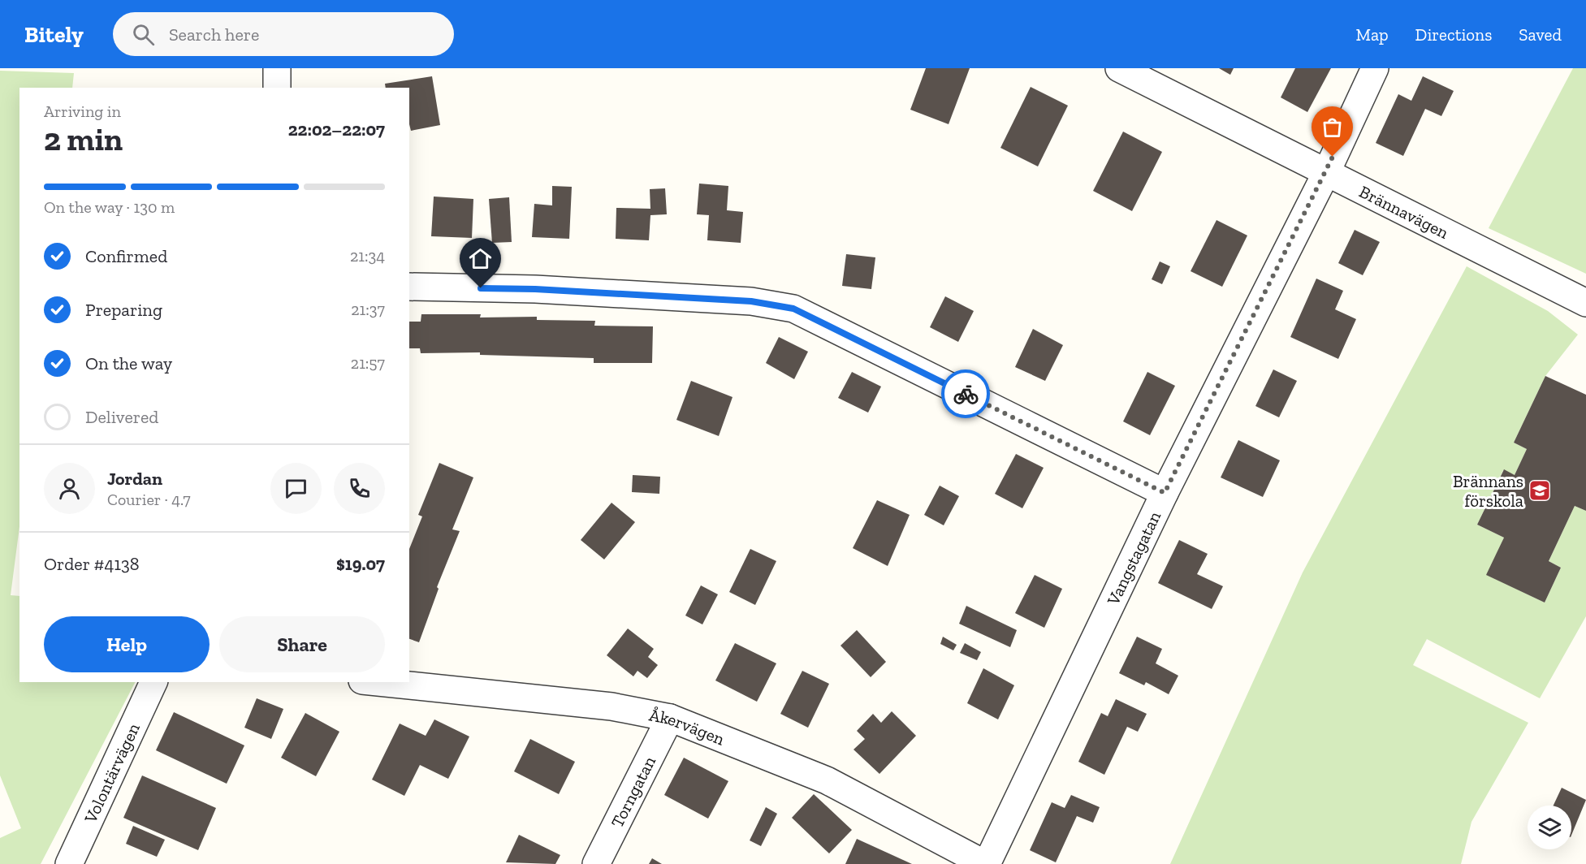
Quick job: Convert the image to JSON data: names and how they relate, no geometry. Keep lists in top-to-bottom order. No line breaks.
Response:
{"streets":{"street":["Brännavägen","Vangstagatan","Åkervägen","Volontärvägen","Torngatan"]},"crossings":[["Brännavägen","Vangstagatan"],["Vangstagatan","Åkervägen"],["Åkervägen","Torngatan"]],"places":{"school or university":["Brännans förskola"]},"page":{"header":"Bitely","search":"Search here","nav":["Map","Directions","Saved"],"heading":["2 min","Arriving in","22:02–22:07"],"panel":["Jordan","Courier · 4.7","Order #4138","$19.07"],"bar":"On the way · 130 m","list":[["Confirmed","21:34"],["Preparing","21:37"],["On the way","21:57"],"Delivered"],"buttons":["Help","Share"]}}
